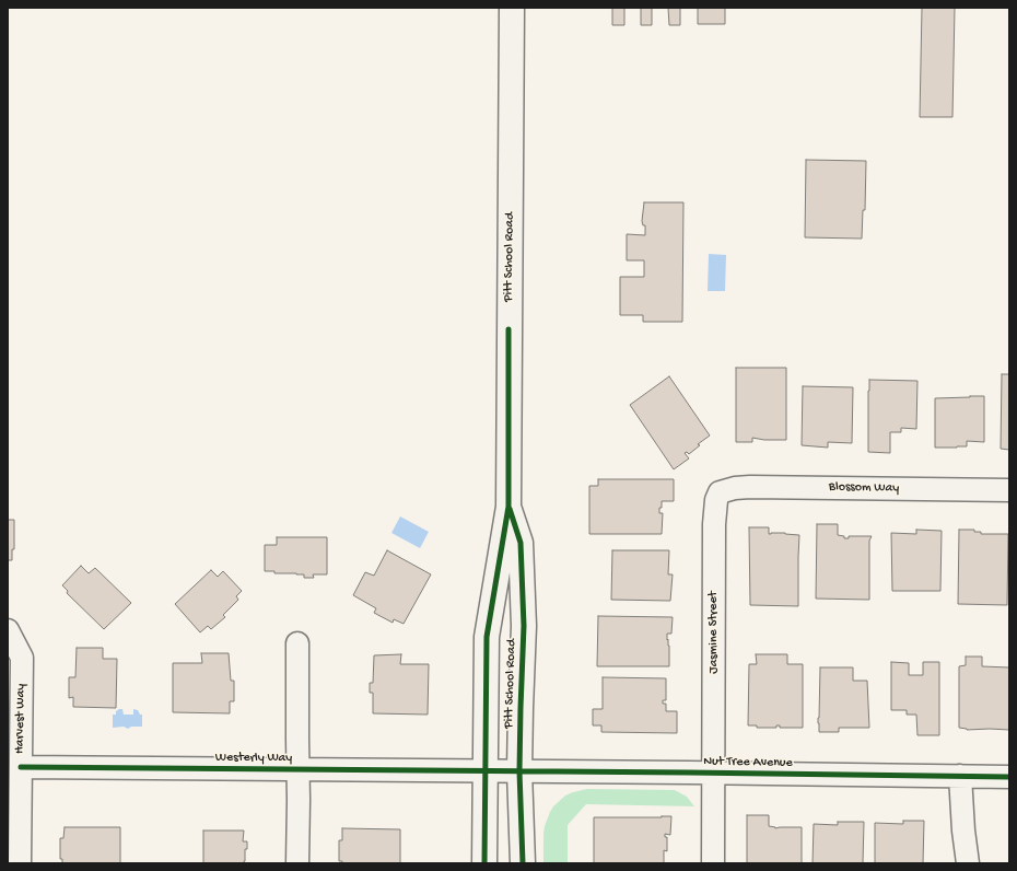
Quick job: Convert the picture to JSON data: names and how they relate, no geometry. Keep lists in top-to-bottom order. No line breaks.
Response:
{"streets":{"street":["Pitt School Road","Blossom Way","Jasmine Street","Harvest Way","Westerly Way","Nut Tree Avenue"]},"crossings":[["Pitt School Road","Westerly Way"],["Pitt School Road","Nut Tree Avenue"],["Blossom Way","Jasmine Street"],["Jasmine Street","Nut Tree Avenue"],["Harvest Way","Westerly Way"],["Westerly Way","Nut Tree Avenue"]]}
